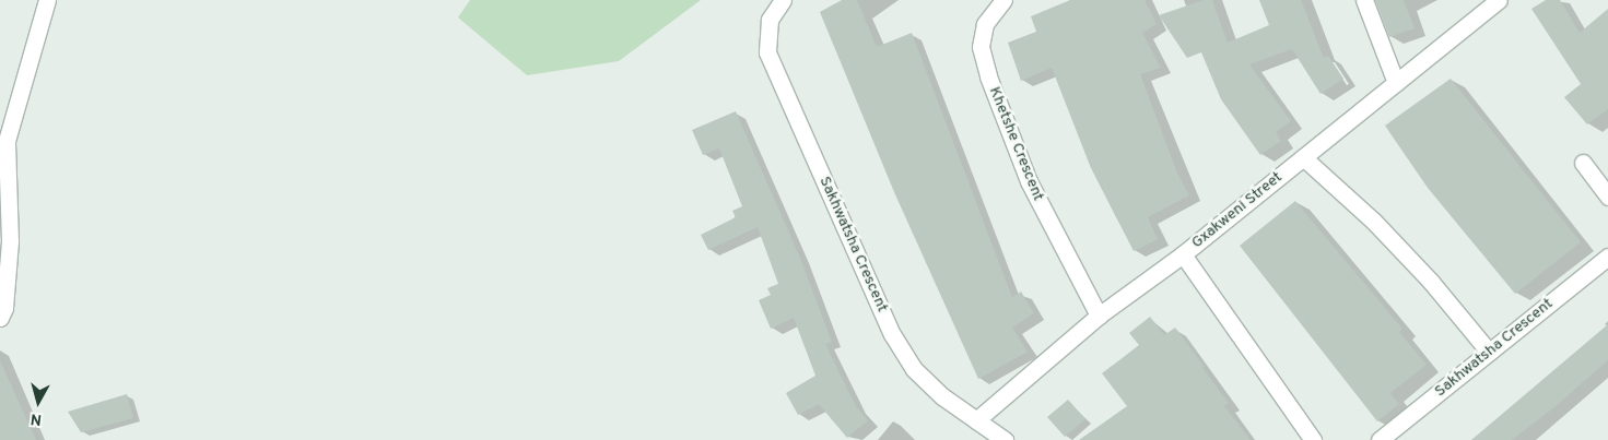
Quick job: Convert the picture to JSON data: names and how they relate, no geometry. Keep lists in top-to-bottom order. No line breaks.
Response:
{"streets":{"street":["Khetshe Crescent","Gxakweni Street","Sakhwatsha Crescent"]},"crossings":[["Khetshe Crescent","Gxakweni Street"],["Gxakweni Street","Sakhwatsha Crescent"]],"north":"bottom"}
